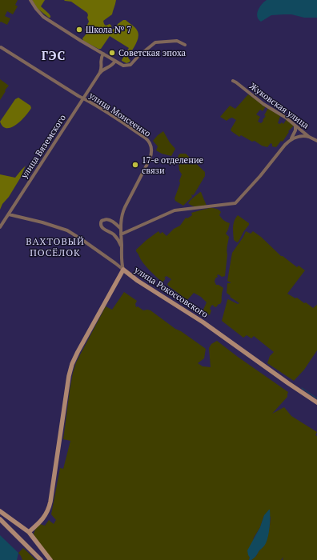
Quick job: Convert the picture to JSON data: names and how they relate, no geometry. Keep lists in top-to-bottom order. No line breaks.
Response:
{"streets":{"street":["Жуковская улица","улица Моисеенко","улица Вяземского","улица Рокоссовского"]},"crossings":[["улица Моисеенко","улица Вяземского"],["улица Моисеенко","улица Рокоссовского"],["улица Вяземского","улица Рокоссовского"]],"districts":["ГЭС","ВАХТОВЫЙ ПОСЁЛОК"],"places":["Школа № 7","Советская эпоха","17-е отделение связи"]}
